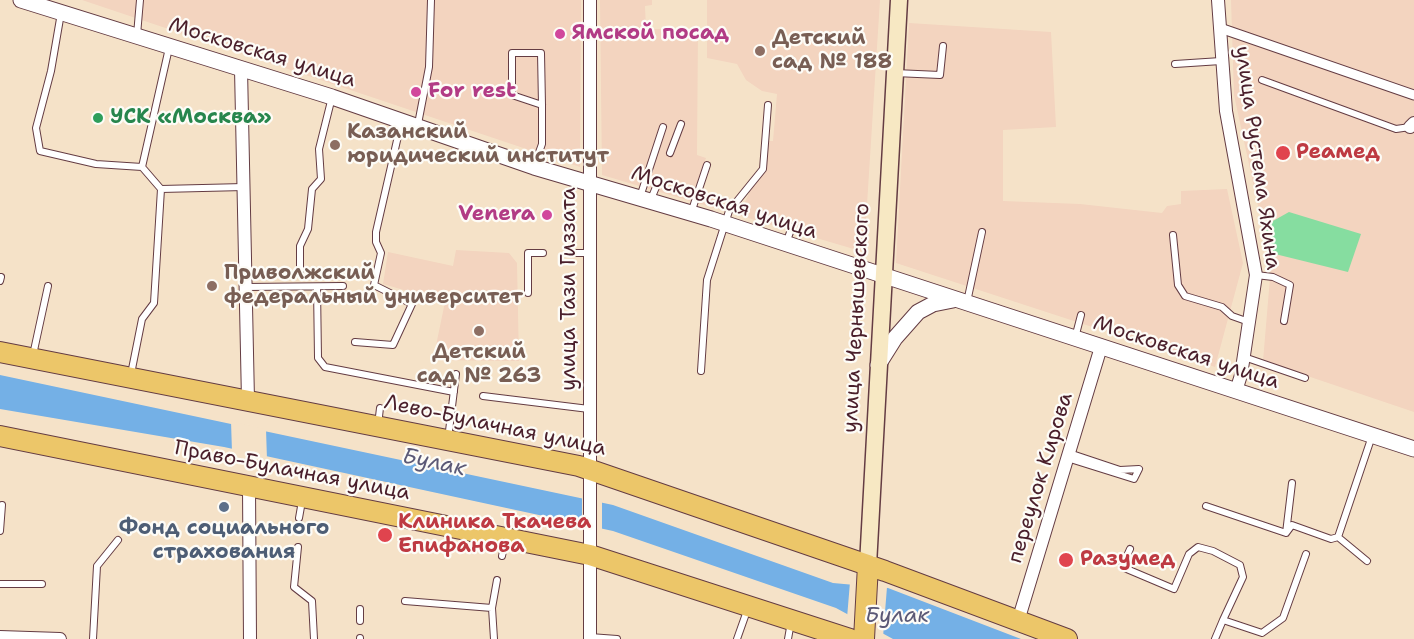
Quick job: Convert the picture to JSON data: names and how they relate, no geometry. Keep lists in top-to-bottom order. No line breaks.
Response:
{"streets":{"main road":["улица Чернышевского","Лево-Булачная улица","Право-Булачная улица"],"street":["Московская улица","улица Рустема Яхина","улица Тази Гиззата","переулок Кирова"]},"crossings":[["Московская улица","улица Рустема Яхина"],["Московская улица","улица Тази Гиззата"],["Московская улица","улица Чернышевского"],["Московская улица","переулок Кирова"],["улица Тази Гиззата","Лево-Булачная улица"],["улица Тази Гиззата","Право-Булачная улица"],["улица Чернышевского","Лево-Булачная улица"],["улица Чернышевского","Право-Булачная улица"],["Лево-Булачная улица","переулок Кирова"]],"water":["Булак"],"places":["Ямской посад","Детский сад № 188","For rest","УСК «Москва»","Казанский юридический институт","Реамед","Venera","Приволжский федеральный университет","Детский сад № 263","Фонд социального страхования","Клиника Ткачева Епифанова","Разумед"]}
